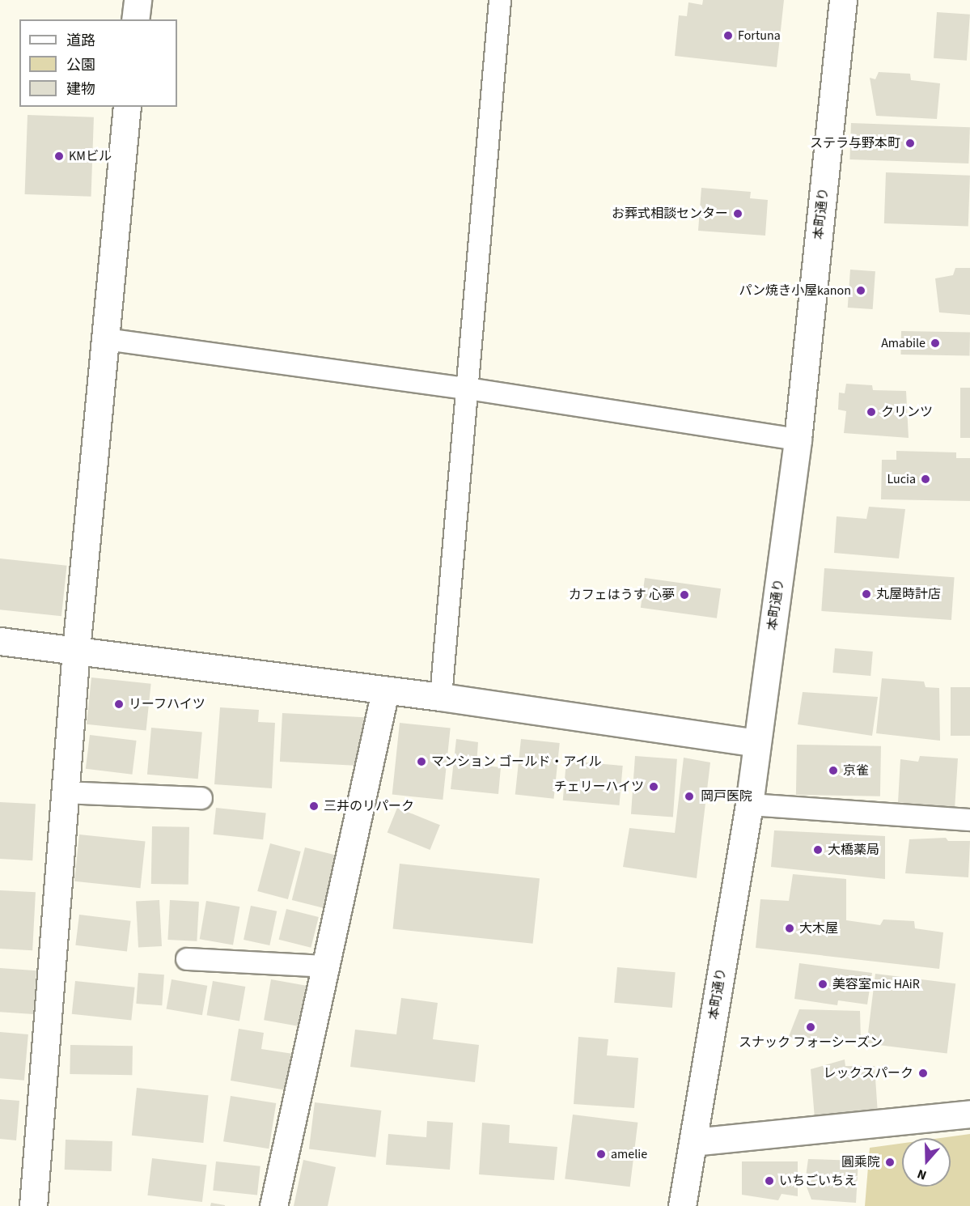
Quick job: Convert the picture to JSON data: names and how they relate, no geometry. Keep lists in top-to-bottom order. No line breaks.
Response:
{"streets":{"street":["本町通り"]},"places":["Fortuna","ステラ与野本町","KMビル","お葬式相談センター","パン焼き小屋kanon","Amabile","クリンツ","Lucia","丸屋時計店","カフェはうす 心夢","リーフハイツ","マンション ゴールド・アイル","京雀","チェリーハイツ","岡戸医院","三井のリパーク","大橋薬局","大木屋","美容室mic HAiR","スナック フォーシーズン","レックスパーク","amelie","圓乘院","いちごいちえ"],"legend":["道路","公園","建物"],"north":"bottom"}
